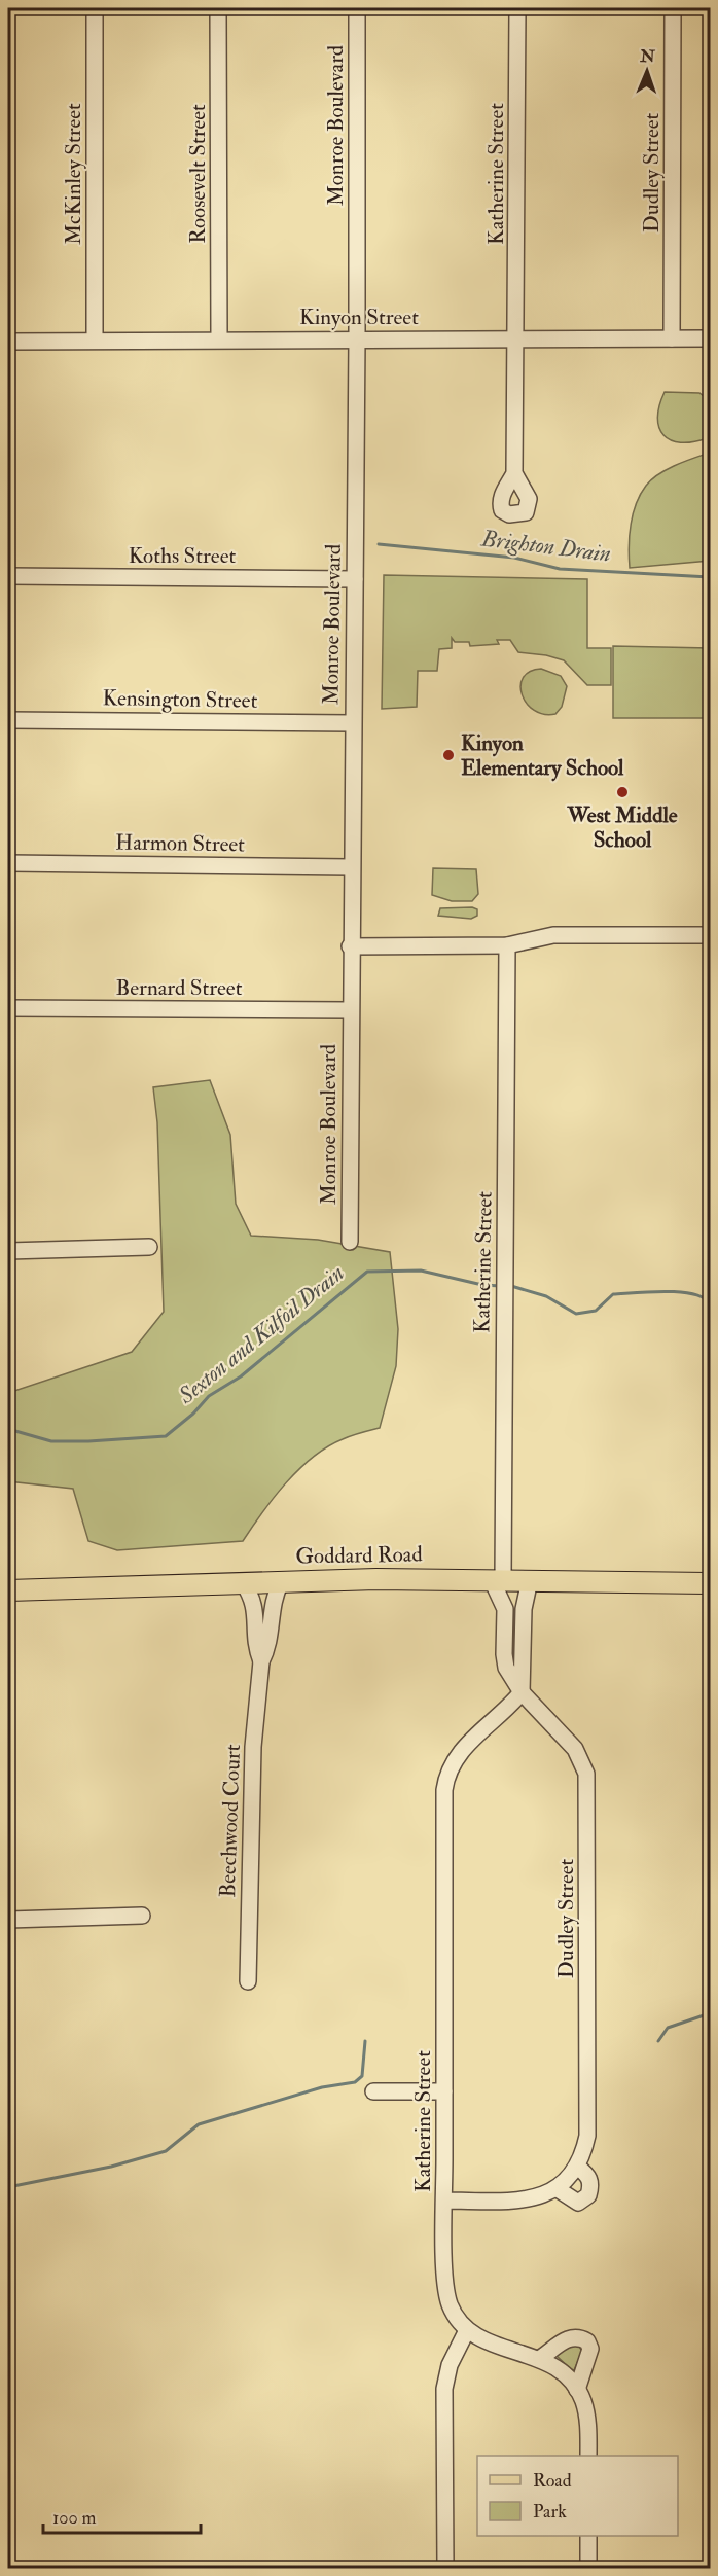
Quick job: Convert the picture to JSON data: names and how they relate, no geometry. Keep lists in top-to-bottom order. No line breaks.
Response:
{"streets":{"main road":["Goddard Road"],"street":["Monroe Boulevard","Dudley Street","McKinley Street","Roosevelt Street","Katherine Street","Kinyon Street","Koths Street","Kensington Street","Harmon Street","Bernard Street","Beechwood Court"]},"crossings":[["Monroe Boulevard","Kinyon Street"],["Monroe Boulevard","Koths Street"],["Monroe Boulevard","Kensington Street"],["Monroe Boulevard","Harmon Street"],["Monroe Boulevard","Bernard Street"],["Dudley Street","Katherine Street"],["Dudley Street","Kinyon Street"],["McKinley Street","Kinyon Street"],["Roosevelt Street","Kinyon Street"],["Katherine Street","Kinyon Street"],["Katherine Street","Goddard Road"],["Goddard Road","Beechwood Court"]],"water":["Brighton Drain","Sexton and Kilfoil Drain"],"places":["Kinyon Elementary School","West Middle School"],"legend":["Road","Park"],"scale_bar":"100 m","north":"top"}
